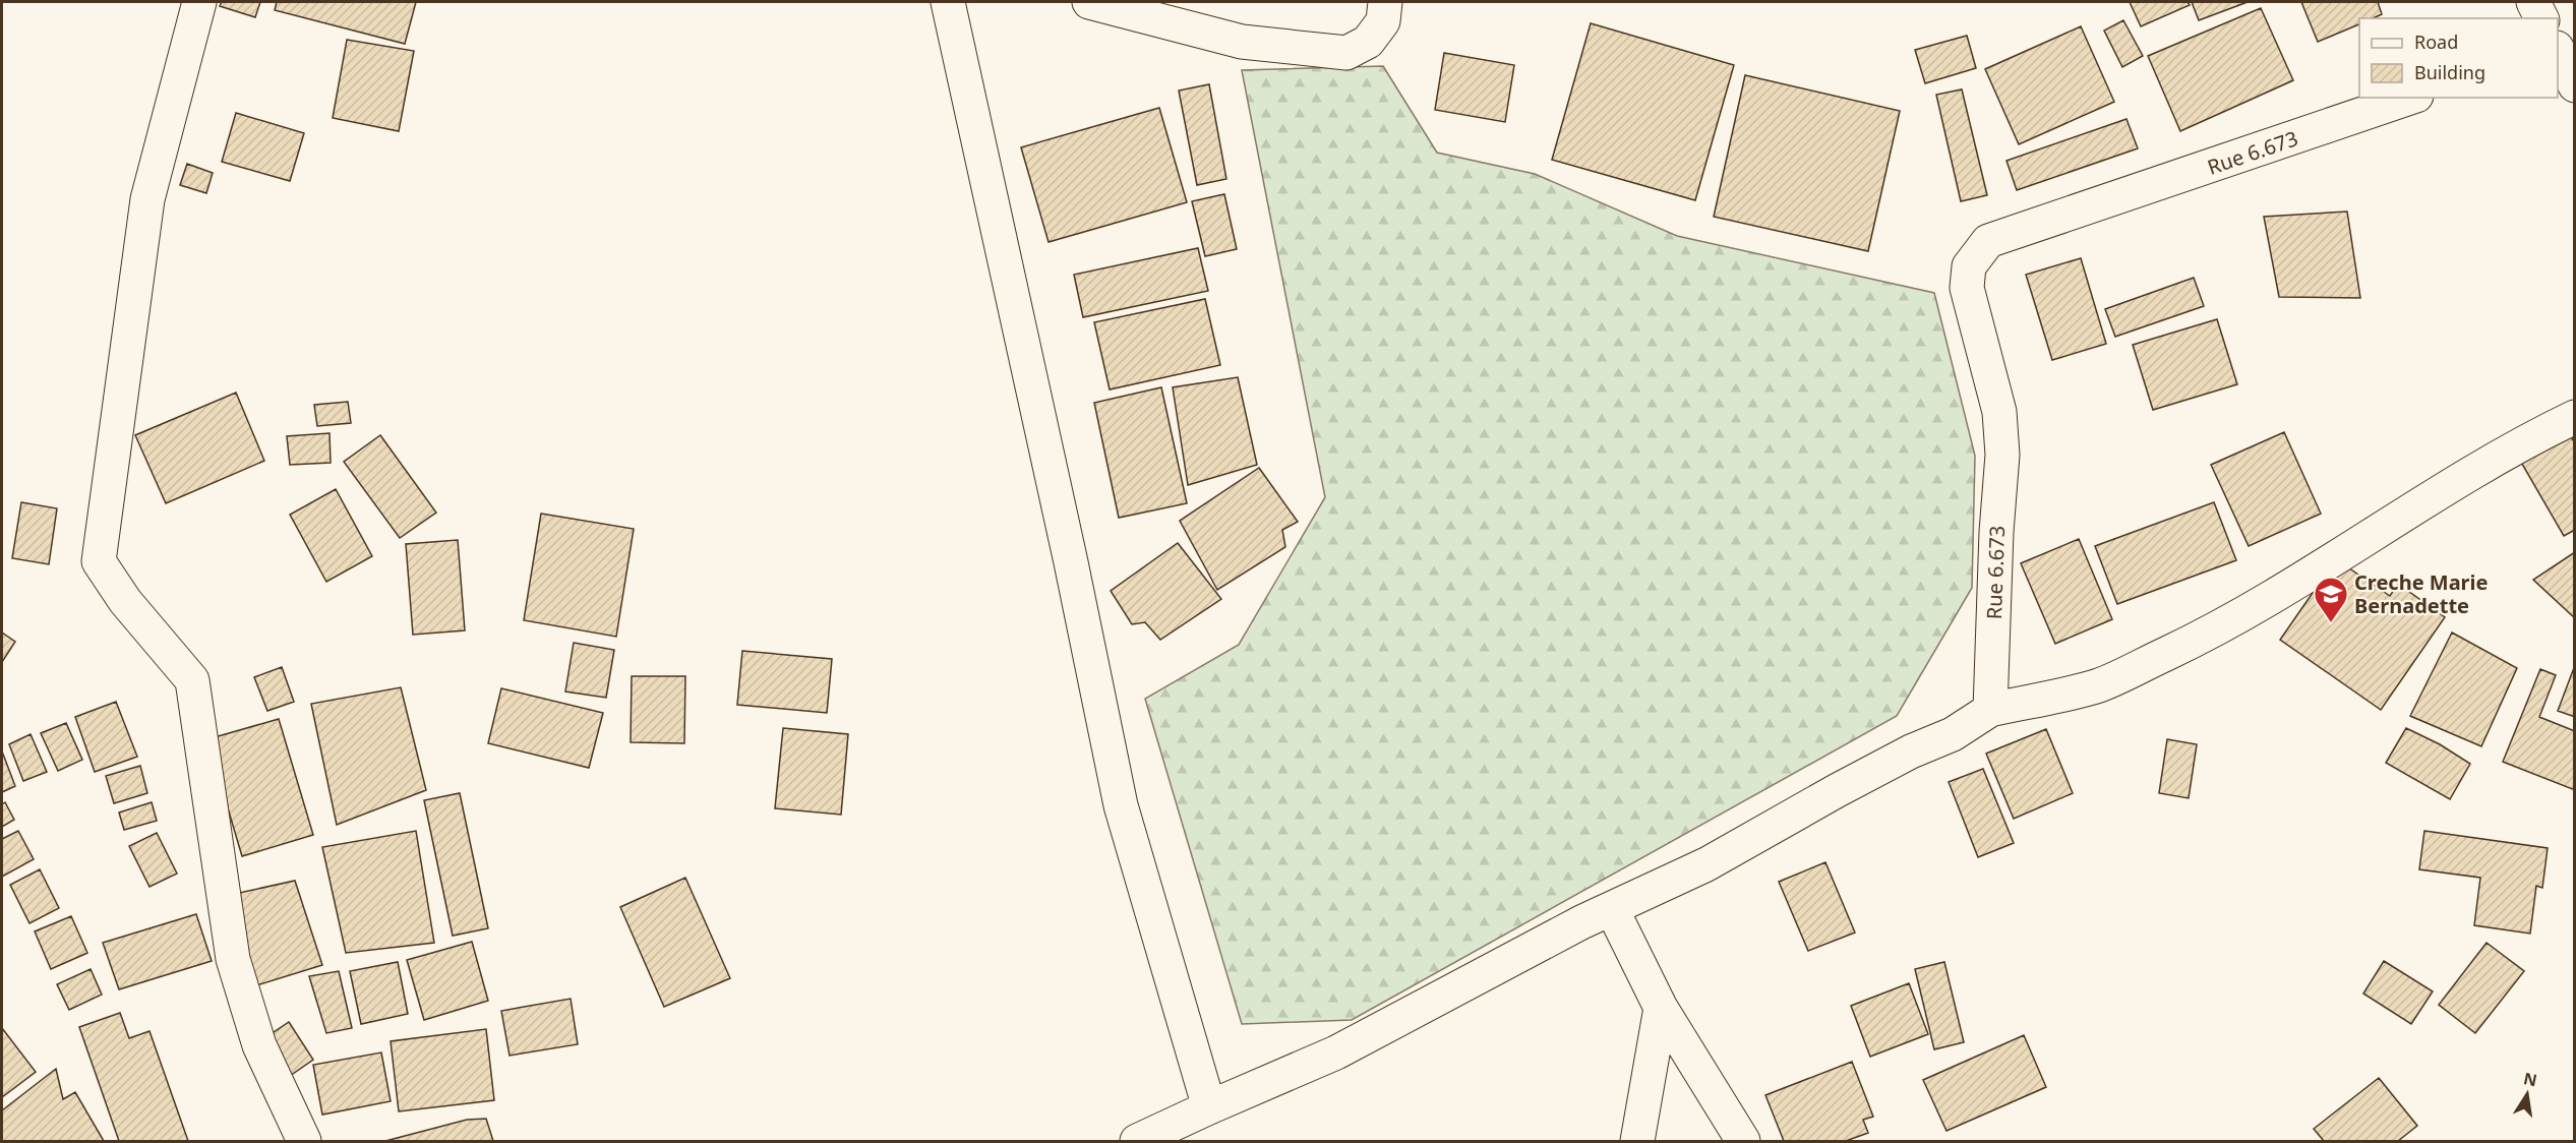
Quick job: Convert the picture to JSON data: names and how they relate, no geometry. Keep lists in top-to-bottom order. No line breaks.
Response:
{"streets":{"main road":["Rue 6.673"]},"places":{"school or university":["Creche Marie Bernadette"]},"legend":["Road","Building"],"north":"top"}
